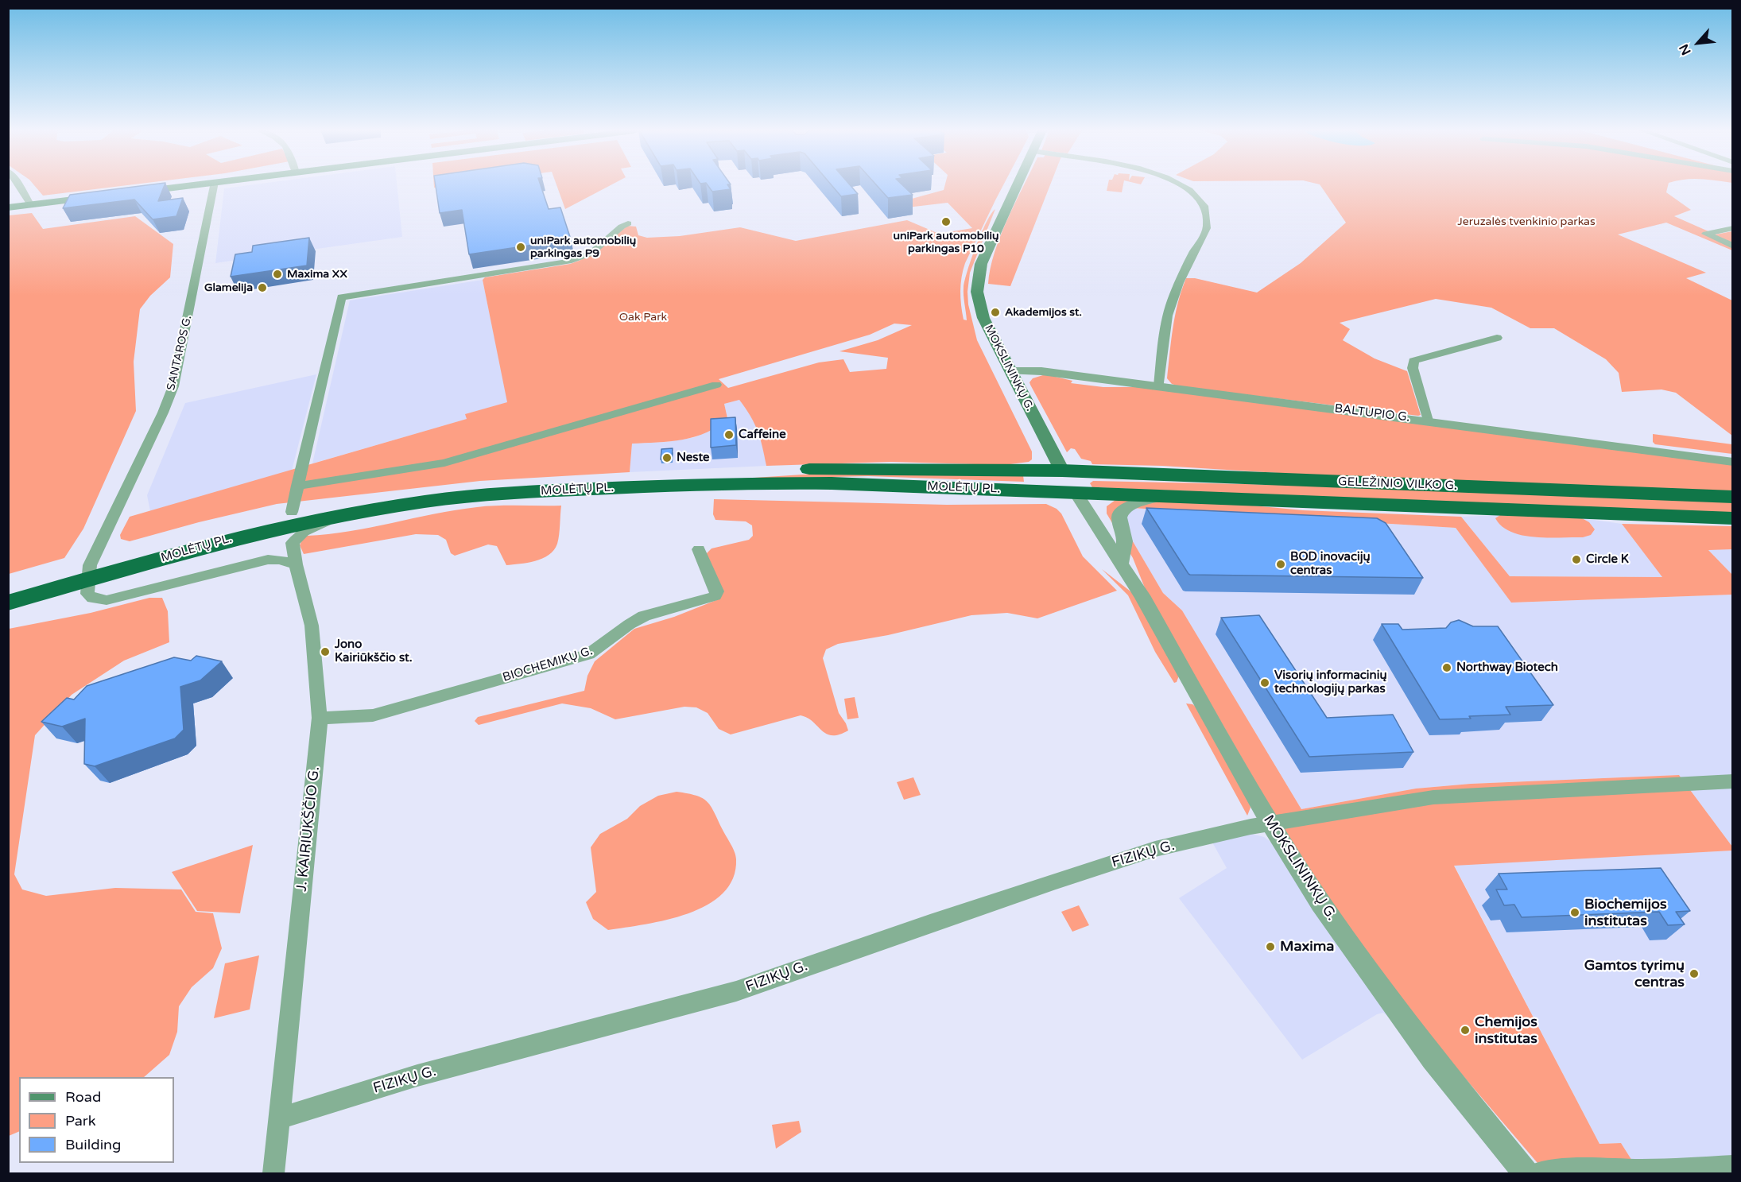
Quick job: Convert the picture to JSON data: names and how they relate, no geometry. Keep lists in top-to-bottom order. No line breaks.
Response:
{"streets":{"highway":["GELEŽINIO VILKO G.","MOLĖTŲ PL."],"main road":["MOKSLININKŲ G."],"street":["SANTAROS G.","BALTUPIO G.","BIOCHEMIKŲ G.","J. KAIRIŪKŠČIO G.","FIZIKŲ G."]},"crossings":[["SANTAROS G.","MOLĖTŲ PL."],["MOKSLININKŲ G.","BALTUPIO G."],["MOKSLININKŲ G.","GELEŽINIO VILKO G."],["MOKSLININKŲ G.","MOLĖTŲ PL."],["MOKSLININKŲ G.","FIZIKŲ G."],["GELEŽINIO VILKO G.","MOLĖTŲ PL."],["MOLĖTŲ PL.","J. KAIRIŪKŠČIO G."],["BIOCHEMIKŲ G.","J. KAIRIŪKŠČIO G."],["J. KAIRIŪKŠČIO G.","FIZIKŲ G."]],"parks":["Jeruzalės tvenkinio parkas","Oak Park"],"places":["uniPark automobilių parkingas P10","uniPark automobilių parkingas P9","Maxima XX","Glamelija","Akademijos st.","Caffeine","Neste","Circle K","BOD inovacijų centras","Jono Kairiūkščio st.","Northway Biotech","Visorių informacinių technologijų parkas","Biochemijos institutas","Maxima","Gamtos tyrimų centras","Chemijos institutas"],"legend":["Road","Park","Building"],"north":"bottom left"}
